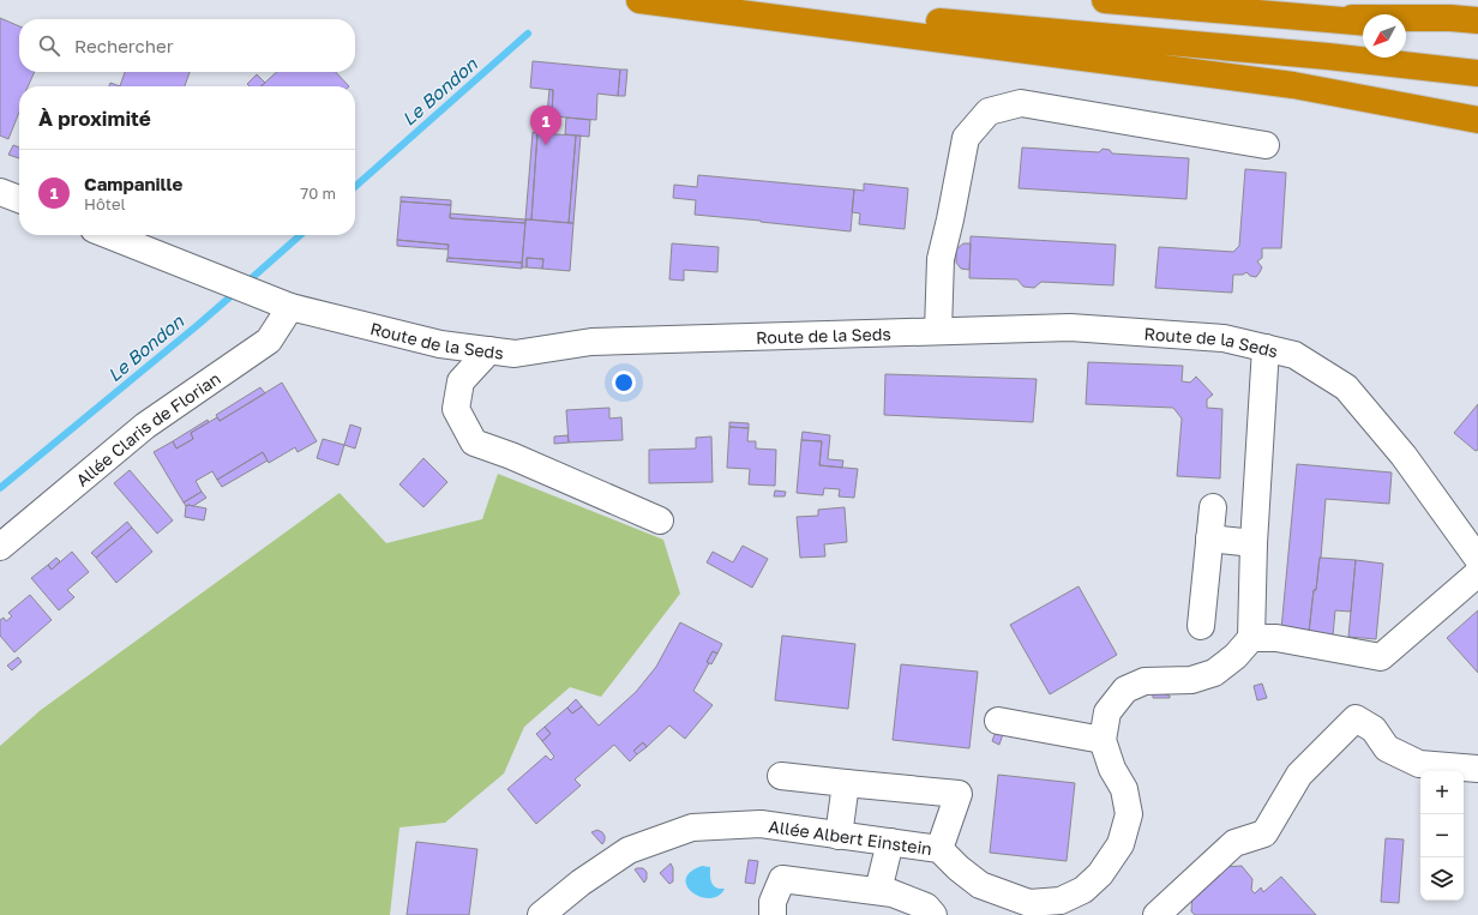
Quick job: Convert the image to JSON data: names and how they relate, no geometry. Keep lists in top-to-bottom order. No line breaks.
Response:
{"streets":{"street":["Route de la Seds","Allée Claris de Florian","Allée Albert Einstein"]},"crossings":[["Route de la Seds","Allée Claris de Florian"]],"water":["Le Bondon"],"north":"bottom left","page":{"search":"Rechercher","heading":"À proximité","pins":"1","list":[{"mark":"1","name":"Campanille","note":"Hôtel","value":"70 m"}],"map_buttons":["+","−"]}}
